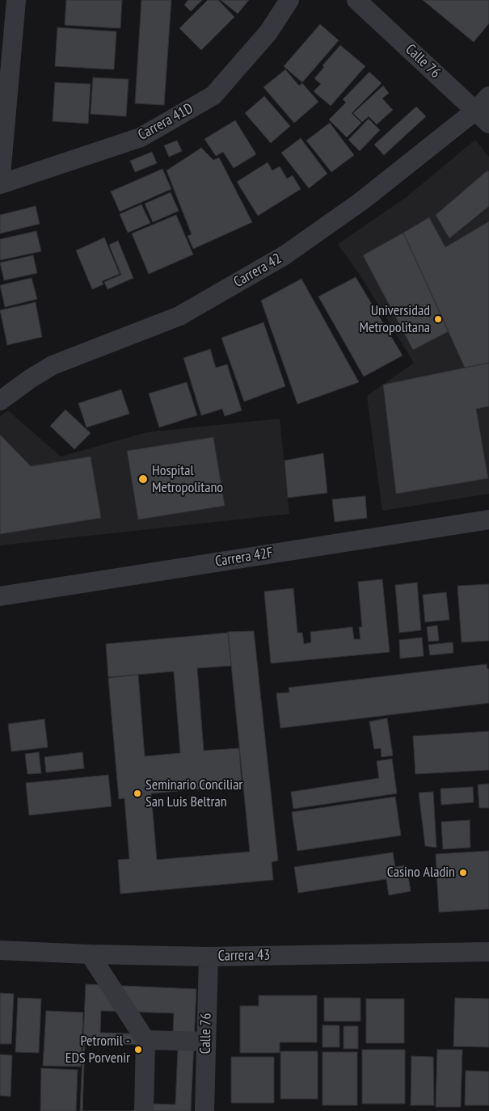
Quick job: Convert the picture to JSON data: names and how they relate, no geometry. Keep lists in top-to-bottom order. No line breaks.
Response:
{"streets":{"street":["Calle 76","Carrera 41D","Carrera 42","Carrera 42F","Carrera 43"]},"crossings":[["Calle 76","Carrera 42"],["Calle 76","Carrera 43"]],"places":["Universidad Metropolitana","Hospital Metropolitano","Seminario Conciliar San Luis Beltran","Casino Aladin","Petromil - EDS Porvenir"]}
